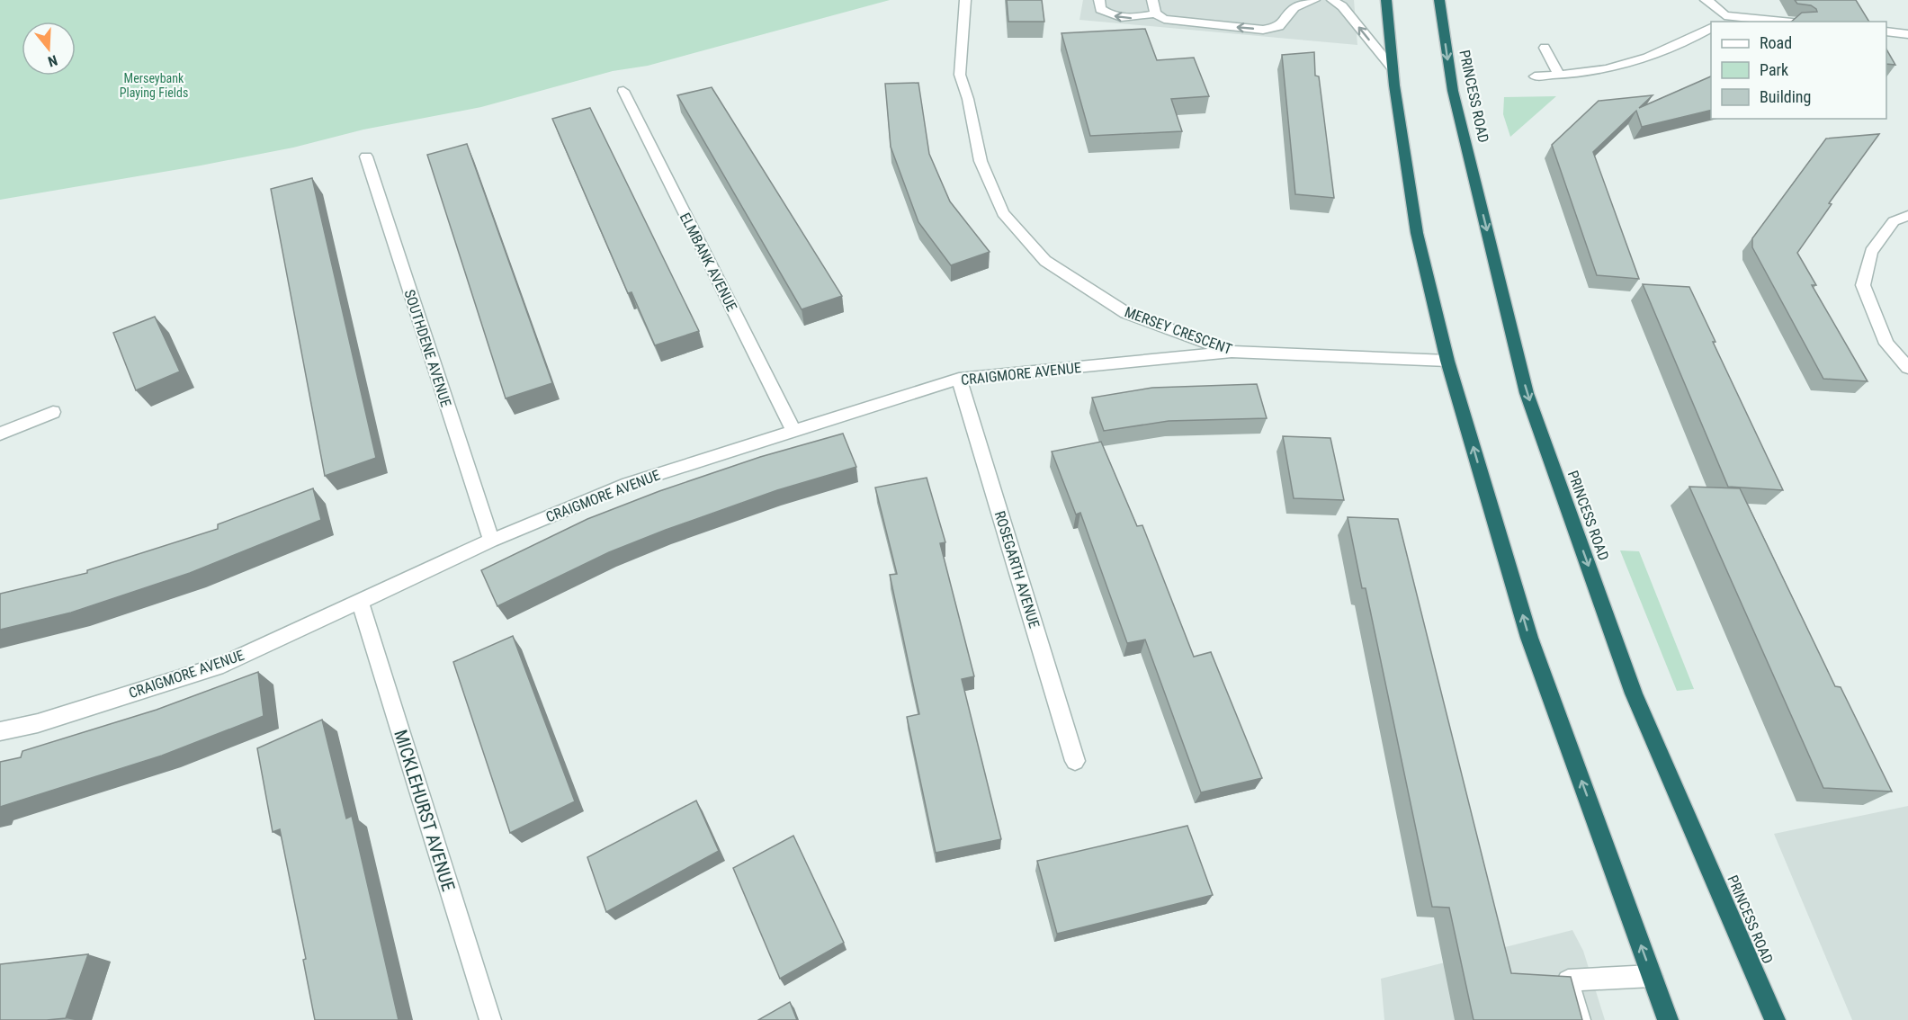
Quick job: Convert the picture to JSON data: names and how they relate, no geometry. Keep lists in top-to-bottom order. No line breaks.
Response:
{"streets":{"highway":["PRINCESS ROAD"],"street":["ELMBANK AVENUE","MERSEY CRESCENT","SOUTHDENE AVENUE","CRAIGMORE AVENUE","ROSEGARTH AVENUE","MICKLEHURST AVENUE"]},"crossings":[["ELMBANK AVENUE","CRAIGMORE AVENUE"],["MERSEY CRESCENT","CRAIGMORE AVENUE"],["SOUTHDENE AVENUE","CRAIGMORE AVENUE"],["CRAIGMORE AVENUE","ROSEGARTH AVENUE"],["CRAIGMORE AVENUE","MICKLEHURST AVENUE"]],"parks":["Merseybank Playing Fields"],"legend":["Road","Park","Building"],"north":"bottom"}
